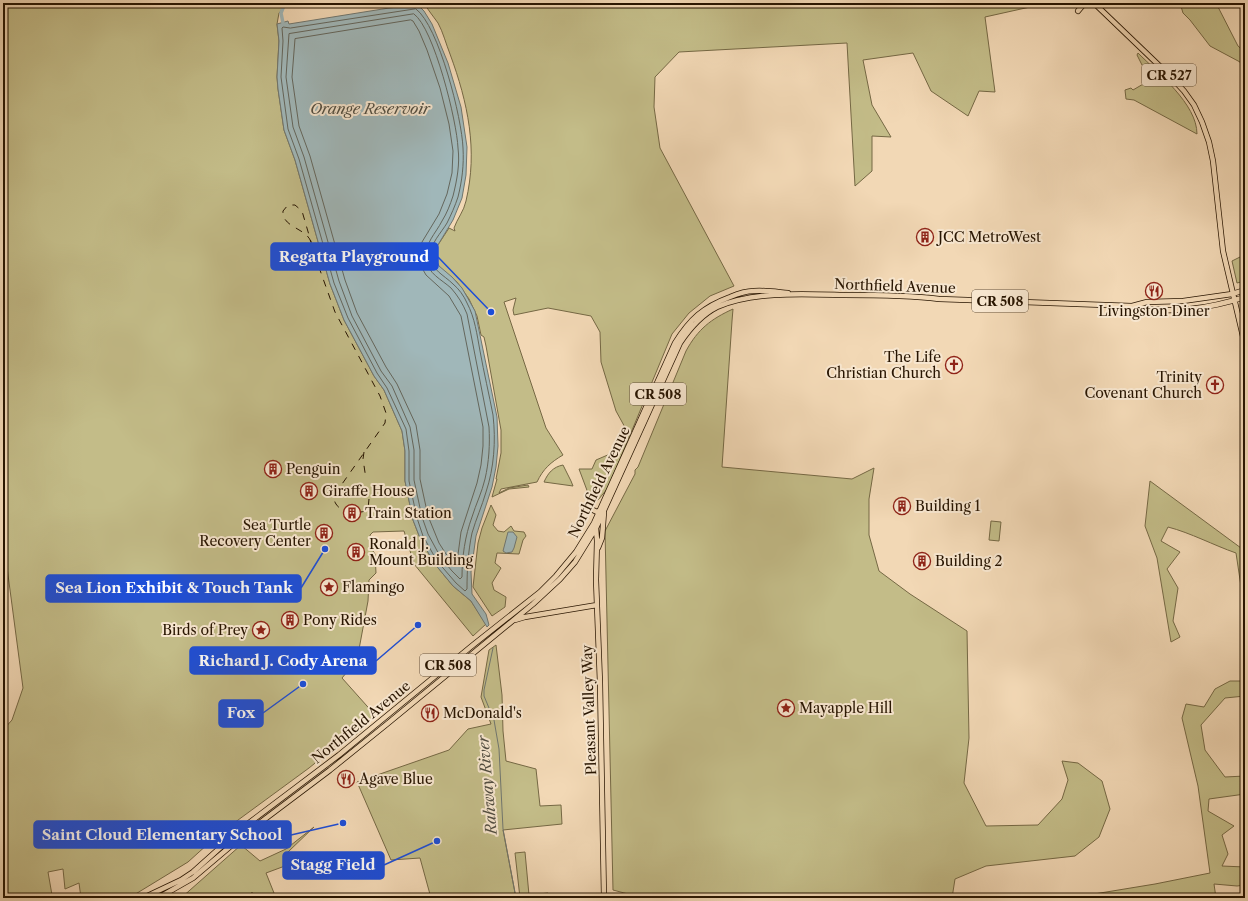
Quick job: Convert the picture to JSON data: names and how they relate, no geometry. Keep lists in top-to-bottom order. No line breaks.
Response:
{"streets":{"main road":["CR 527","Northfield Avenue","CR 508","Pleasant Valley Way"]},"crossings":[["CR 527","CR 508"],["Northfield Avenue","CR 508"],["Northfield Avenue","Pleasant Valley Way"]],"water":["Orange Reservoir","Rahway River"],"places":{"building":["JCC MetroWest","Penguin","Giraffe House","Building 1","Train Station","Sea Turtle Recovery Center","Ronald J. Mount Building","Building 2","Pony Rides"],"restaurant":["Livingston Diner","McDonald's","Agave Blue"],"other":["Regatta Playground","Sea Lion Exhibit & Touch Tank","Richard J. Cody Arena","Fox","Saint Cloud Elementary School","Stagg Field"],"church":["The Life Christian Church","Trinity Covenant Church"],"place":["Flamingo","Birds of Prey","Mayapple Hill"]}}
